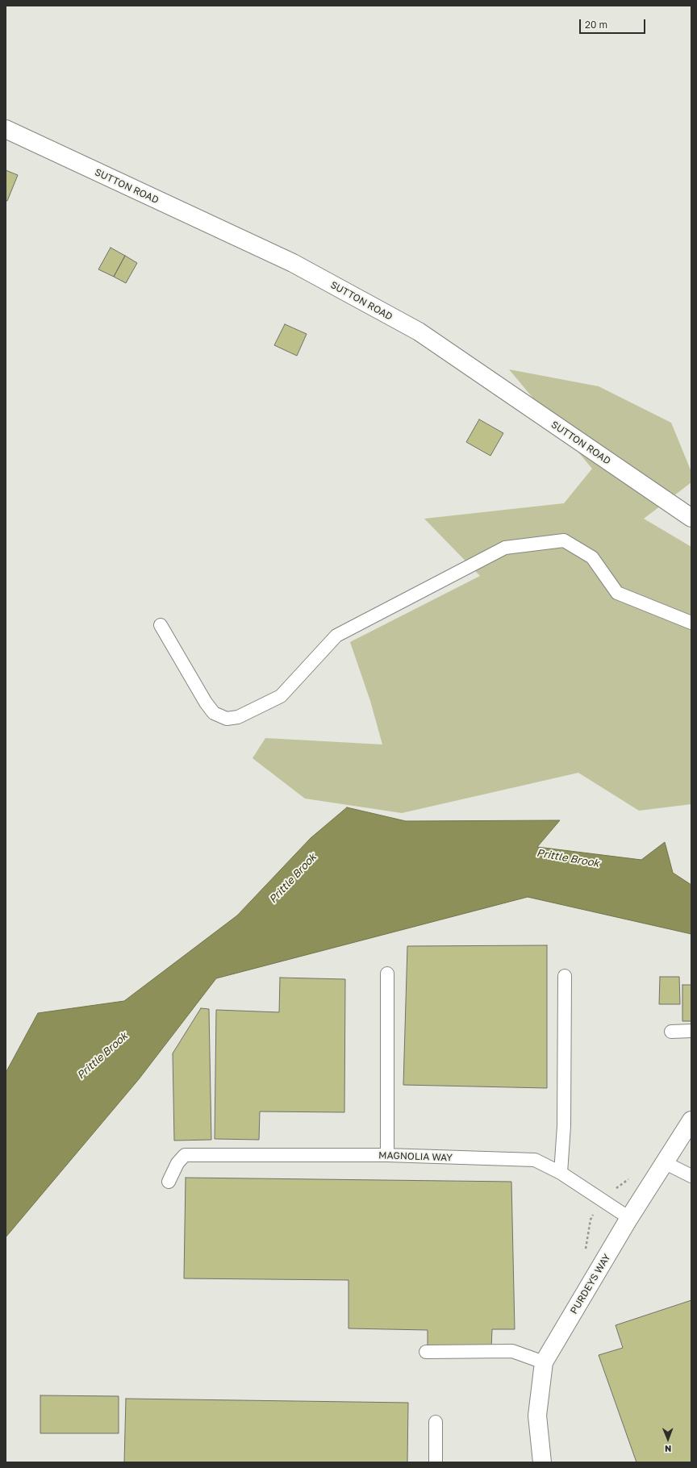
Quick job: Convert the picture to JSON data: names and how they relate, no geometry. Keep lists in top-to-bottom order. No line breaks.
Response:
{"streets":{"street":["SUTTON ROAD","PURDEYS WAY"],"lane":["MAGNOLIA WAY"]},"crossings":[["MAGNOLIA WAY","PURDEYS WAY"]],"water":["Prittle Brook"],"scale_bar":"20 m","north":"bottom"}
